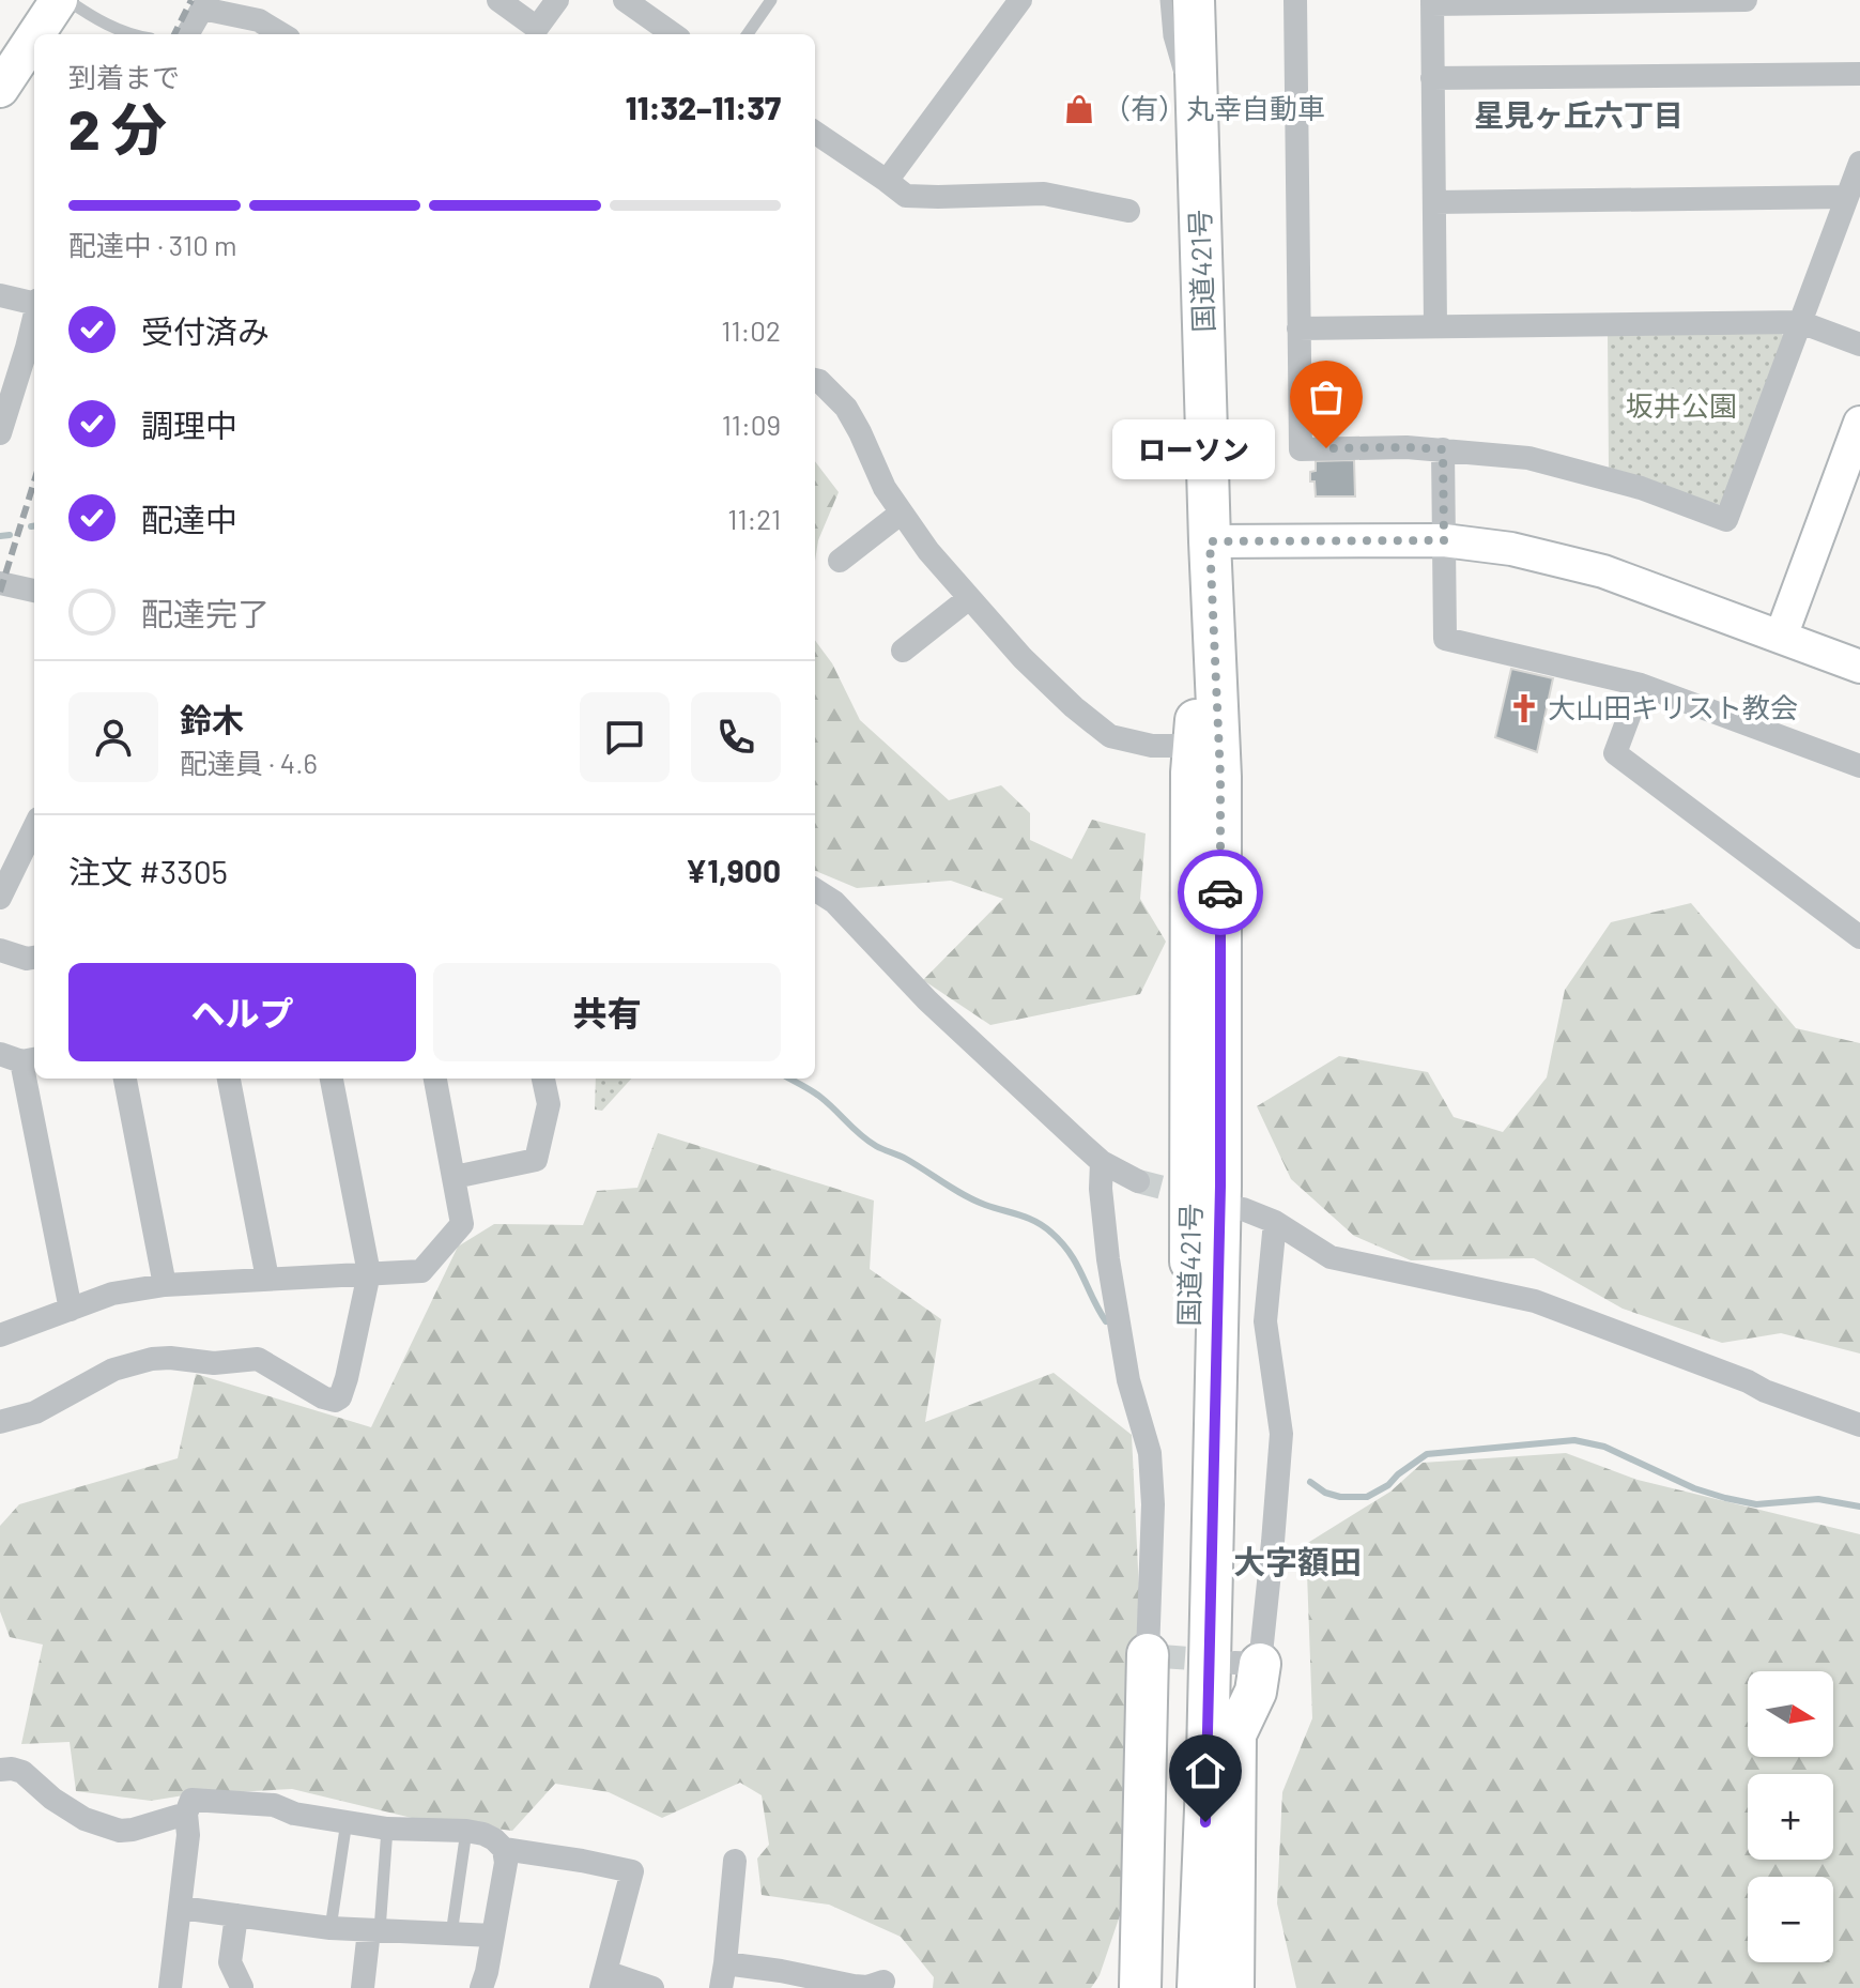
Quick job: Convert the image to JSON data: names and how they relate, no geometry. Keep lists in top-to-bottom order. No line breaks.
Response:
{"streets":{"highway":["国道421号"]},"districts":["星見ヶ丘六丁目","大字額田"],"parks":["坂井公園"],"places":{"shop":["（有）丸幸自動車"],"other":["ローソン"],"church":["大山田キリスト教会"]},"north":"right","page":{"heading":["2 分","到着まで","11:32–11:37"],"panel":["鈴木","配達員 · 4.6","注文 #3305","¥1,900"],"bar":"配達中 · 310 m","list":[["受付済み","11:02"],["調理中","11:09"],["配達中","11:21"],"配達完了"],"bubble":"ローソン","buttons":["ヘルプ","共有"],"map_buttons":["+","−"]}}
